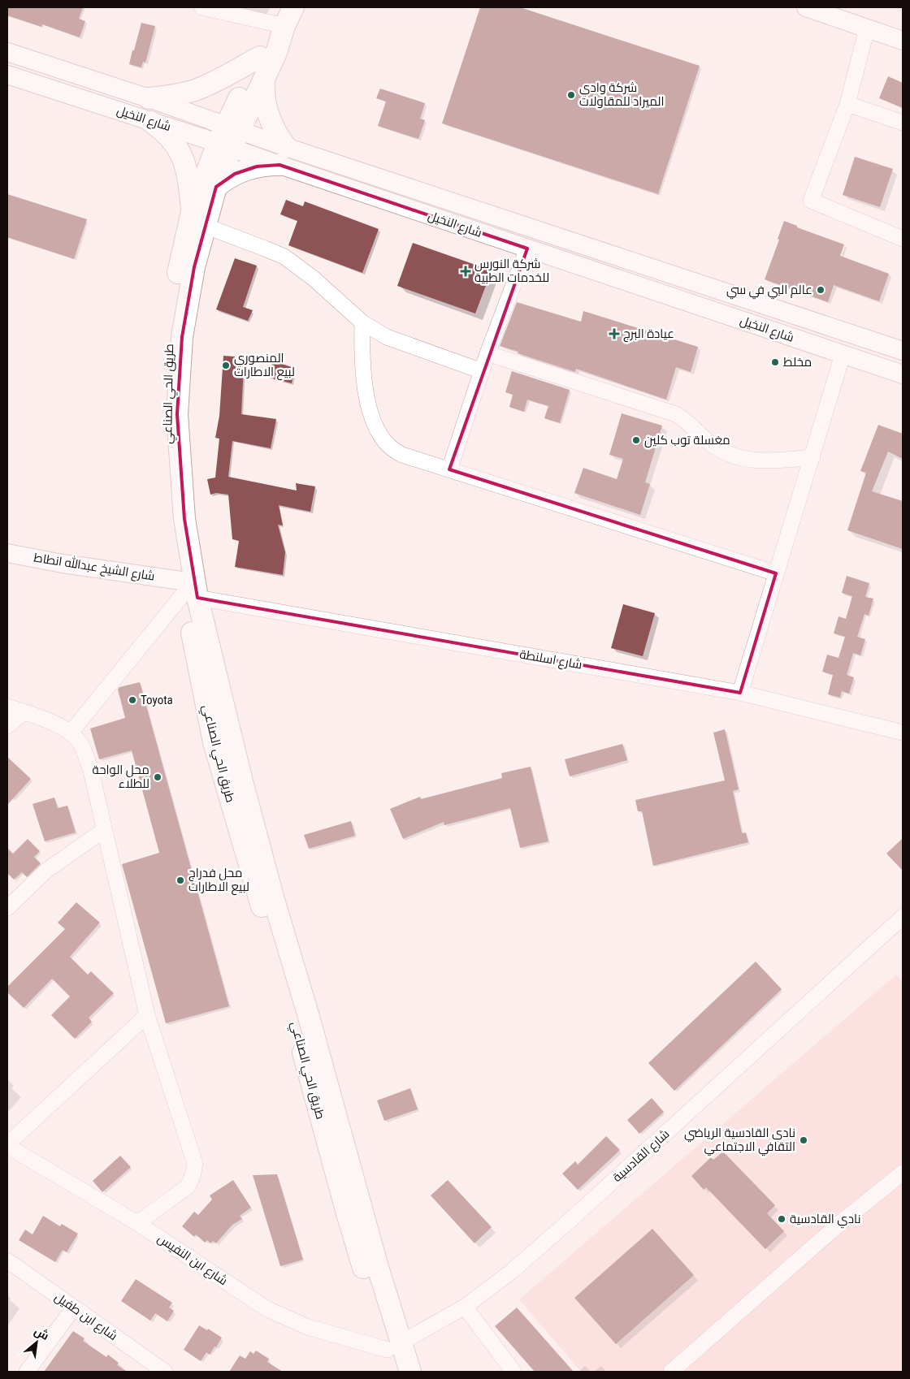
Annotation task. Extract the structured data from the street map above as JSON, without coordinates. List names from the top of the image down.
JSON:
{
  "streets": {
    "highway": ["طريق الحي الصناعي"],
    "main road": ["شارع النخيل", "شارع الشيخ عبدالله انطاط"],
    "street": [
      "شارع اسلنطة",
      "شارع القادسية",
      "شارع ابن النفيس",
      "شارع ابن طفيل"
    ]
  },
  "crossings": [
    ["شارع النخيل", "طريق الحي الصناعي"],
    ["طريق الحي الصناعي", "شارع الشيخ عبدالله انطاط"],
    ["طريق الحي الصناعي", "شارع اسلنطة"],
    ["طريق الحي الصناعي", "شارع القادسية"],
    ["طريق الحي الصناعي", "شارع ابن النفيس"],
    ["شارع الشيخ عبدالله انطاط", "شارع اسلنطة"],
    ["شارع القادسية", "شارع ابن النفيس"]
  ],
  "places": {
    "other": [
      "شركة وادي الميراد للمقاولات",
      "عالم البي في سي",
      "مخلط",
      "المنصوري لبيع الاطارات",
      "مغسلة توب كلين",
      "Toyota",
      "محل الواحة للطلاء",
      "محل فدراج لبيع الاطارات",
      "نادي القادسية الرياضي التقافي الاجتماعي",
      "نادي القادسية"
    ],
    "health": ["شركة النورس للخدمات الطبية", "عيادة البرج"]
  },
  "north": "top right"
}
